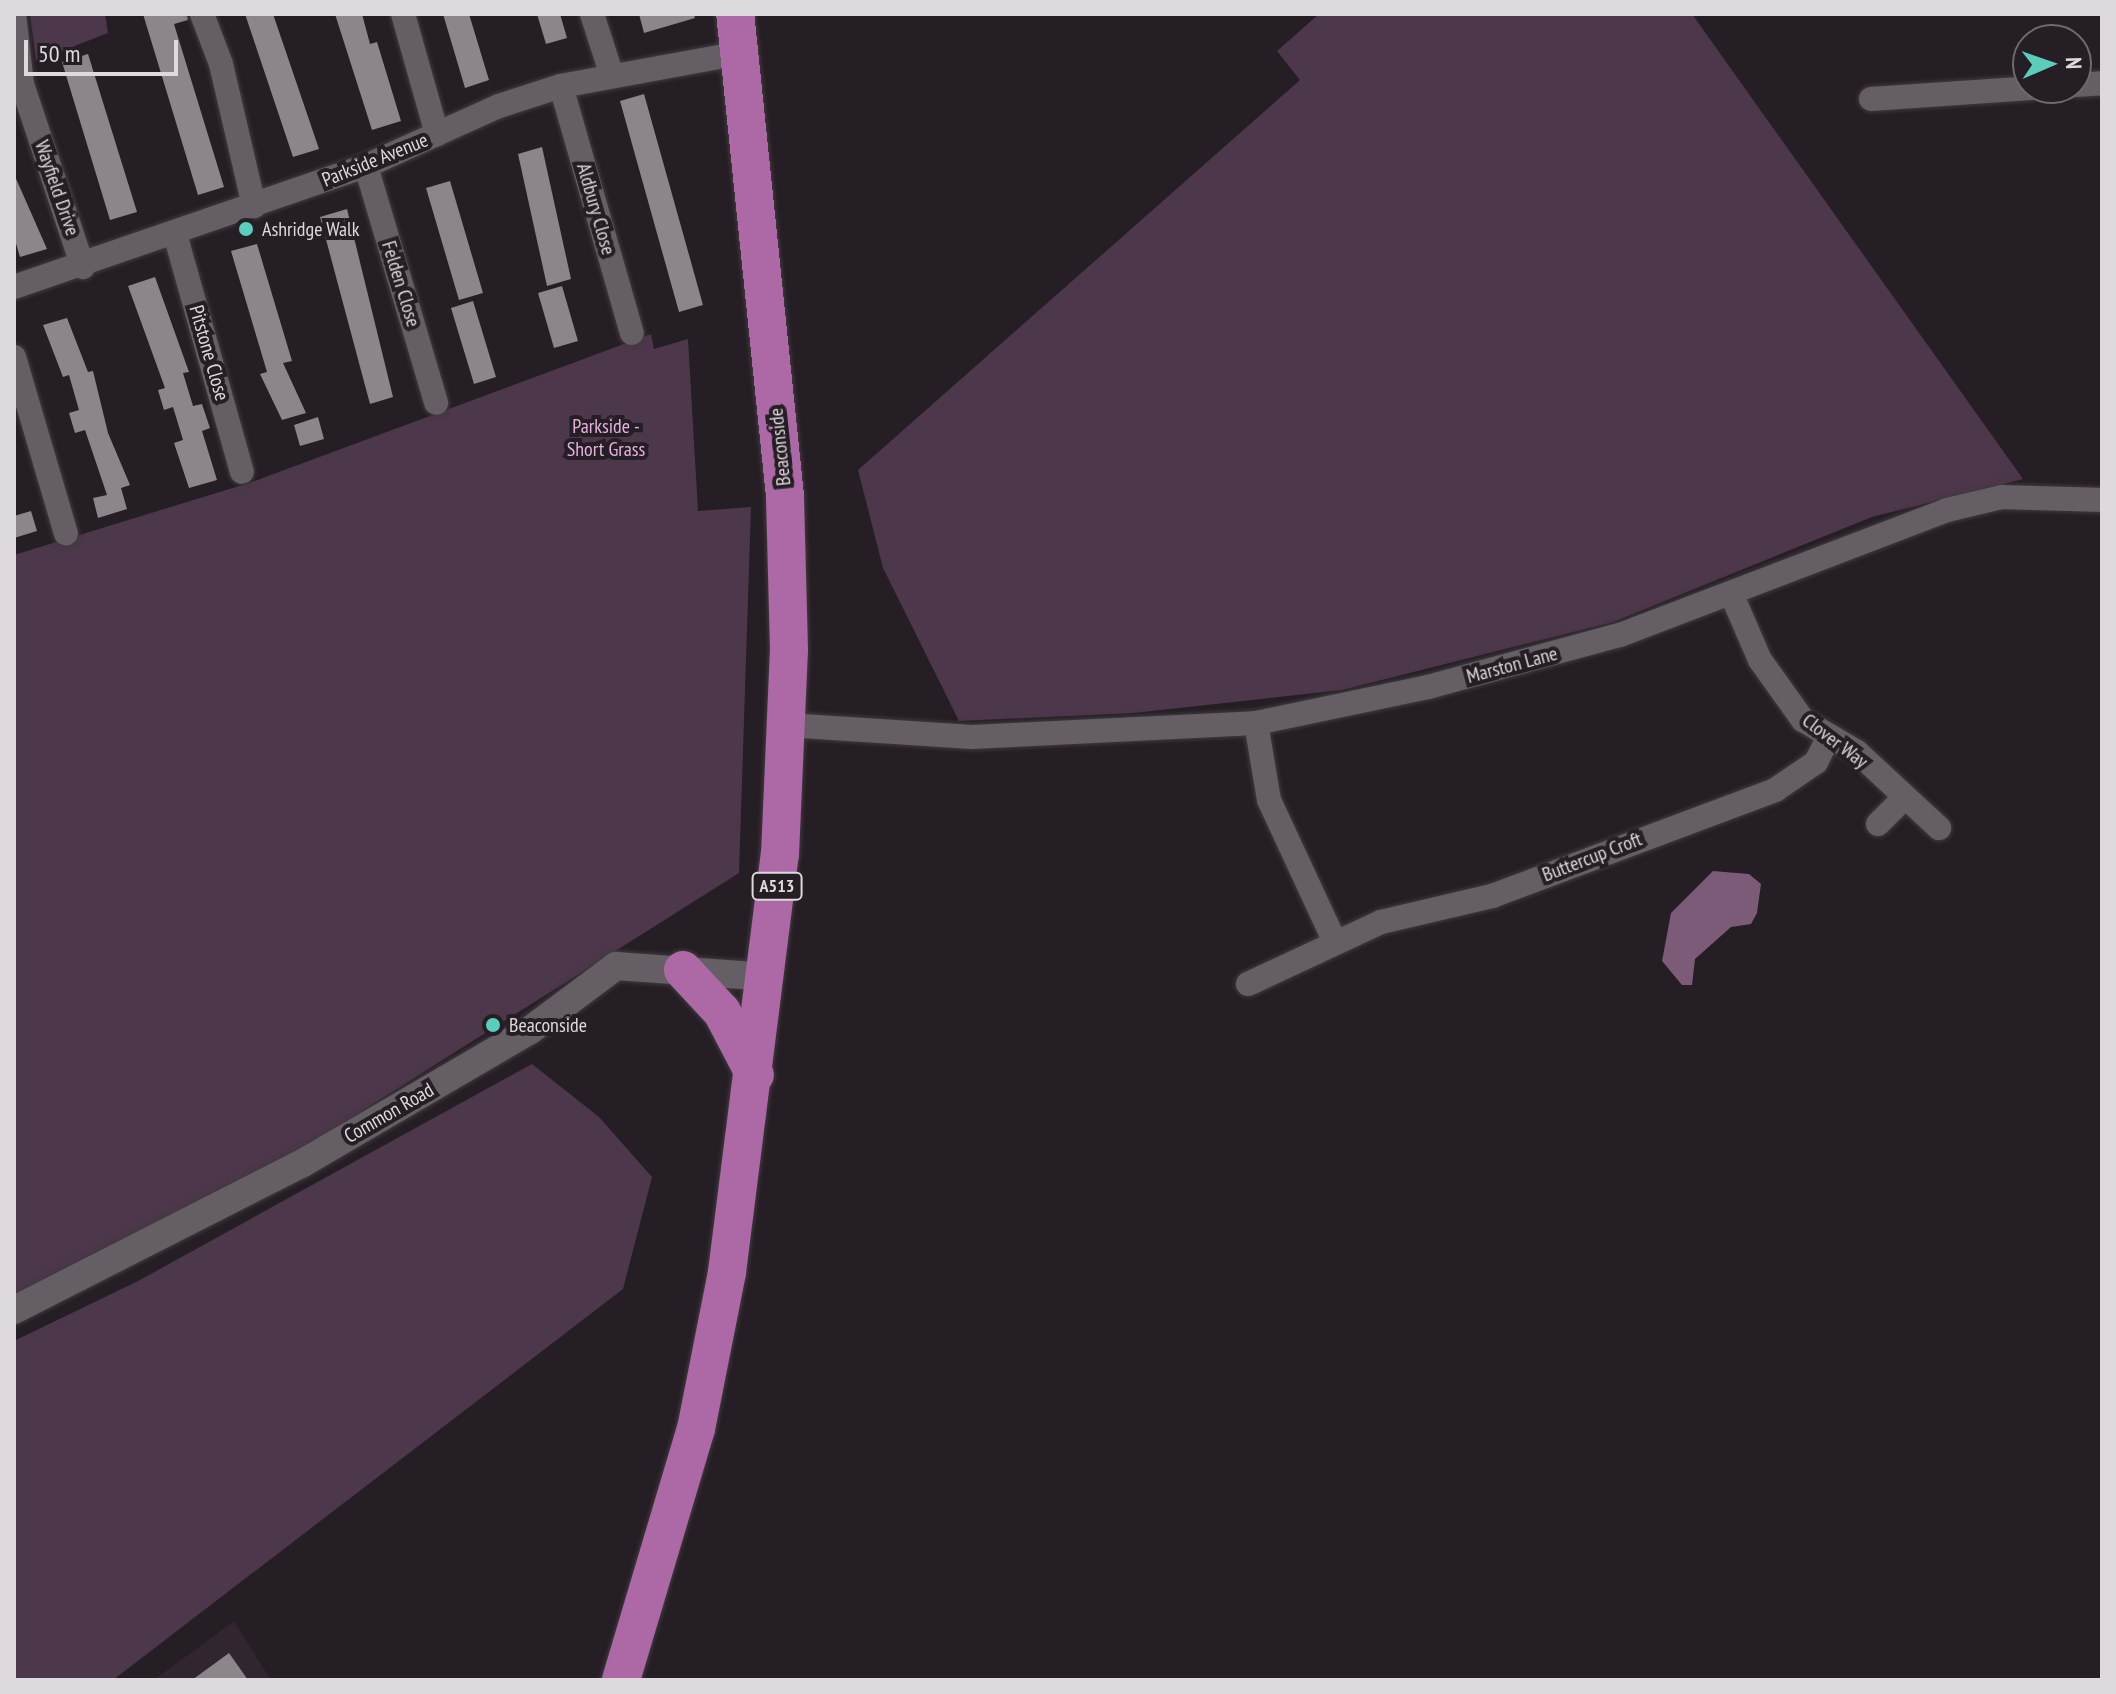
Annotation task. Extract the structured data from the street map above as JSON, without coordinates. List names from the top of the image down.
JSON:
{
  "streets": {
    "highway": ["Beaconside", "A513"],
    "street": [
      "Parkside Avenue",
      "Wayfield Drive",
      "Aldbury Close",
      "Felden Close",
      "Pitstone Close",
      "Marston Lane",
      "Clover Way",
      "Buttercup Croft",
      "Common Road"
    ]
  },
  "crossings": [
    ["Parkside Avenue", "Wayfield Drive"],
    ["Parkside Avenue", "Aldbury Close"],
    ["Parkside Avenue", "Felden Close"],
    ["Parkside Avenue", "Pitstone Close"],
    ["Parkside Avenue", "Beaconside"],
    ["Beaconside", "Marston Lane"],
    ["Beaconside", "Common Road"],
    ["Marston Lane", "Clover Way"],
    ["Clover Way", "Buttercup Croft"]
  ],
  "parks": ["Parkside - Short Grass"],
  "places": ["Ashridge Walk", "Beaconside"],
  "scale_bar": "50 m",
  "north": "right"
}
